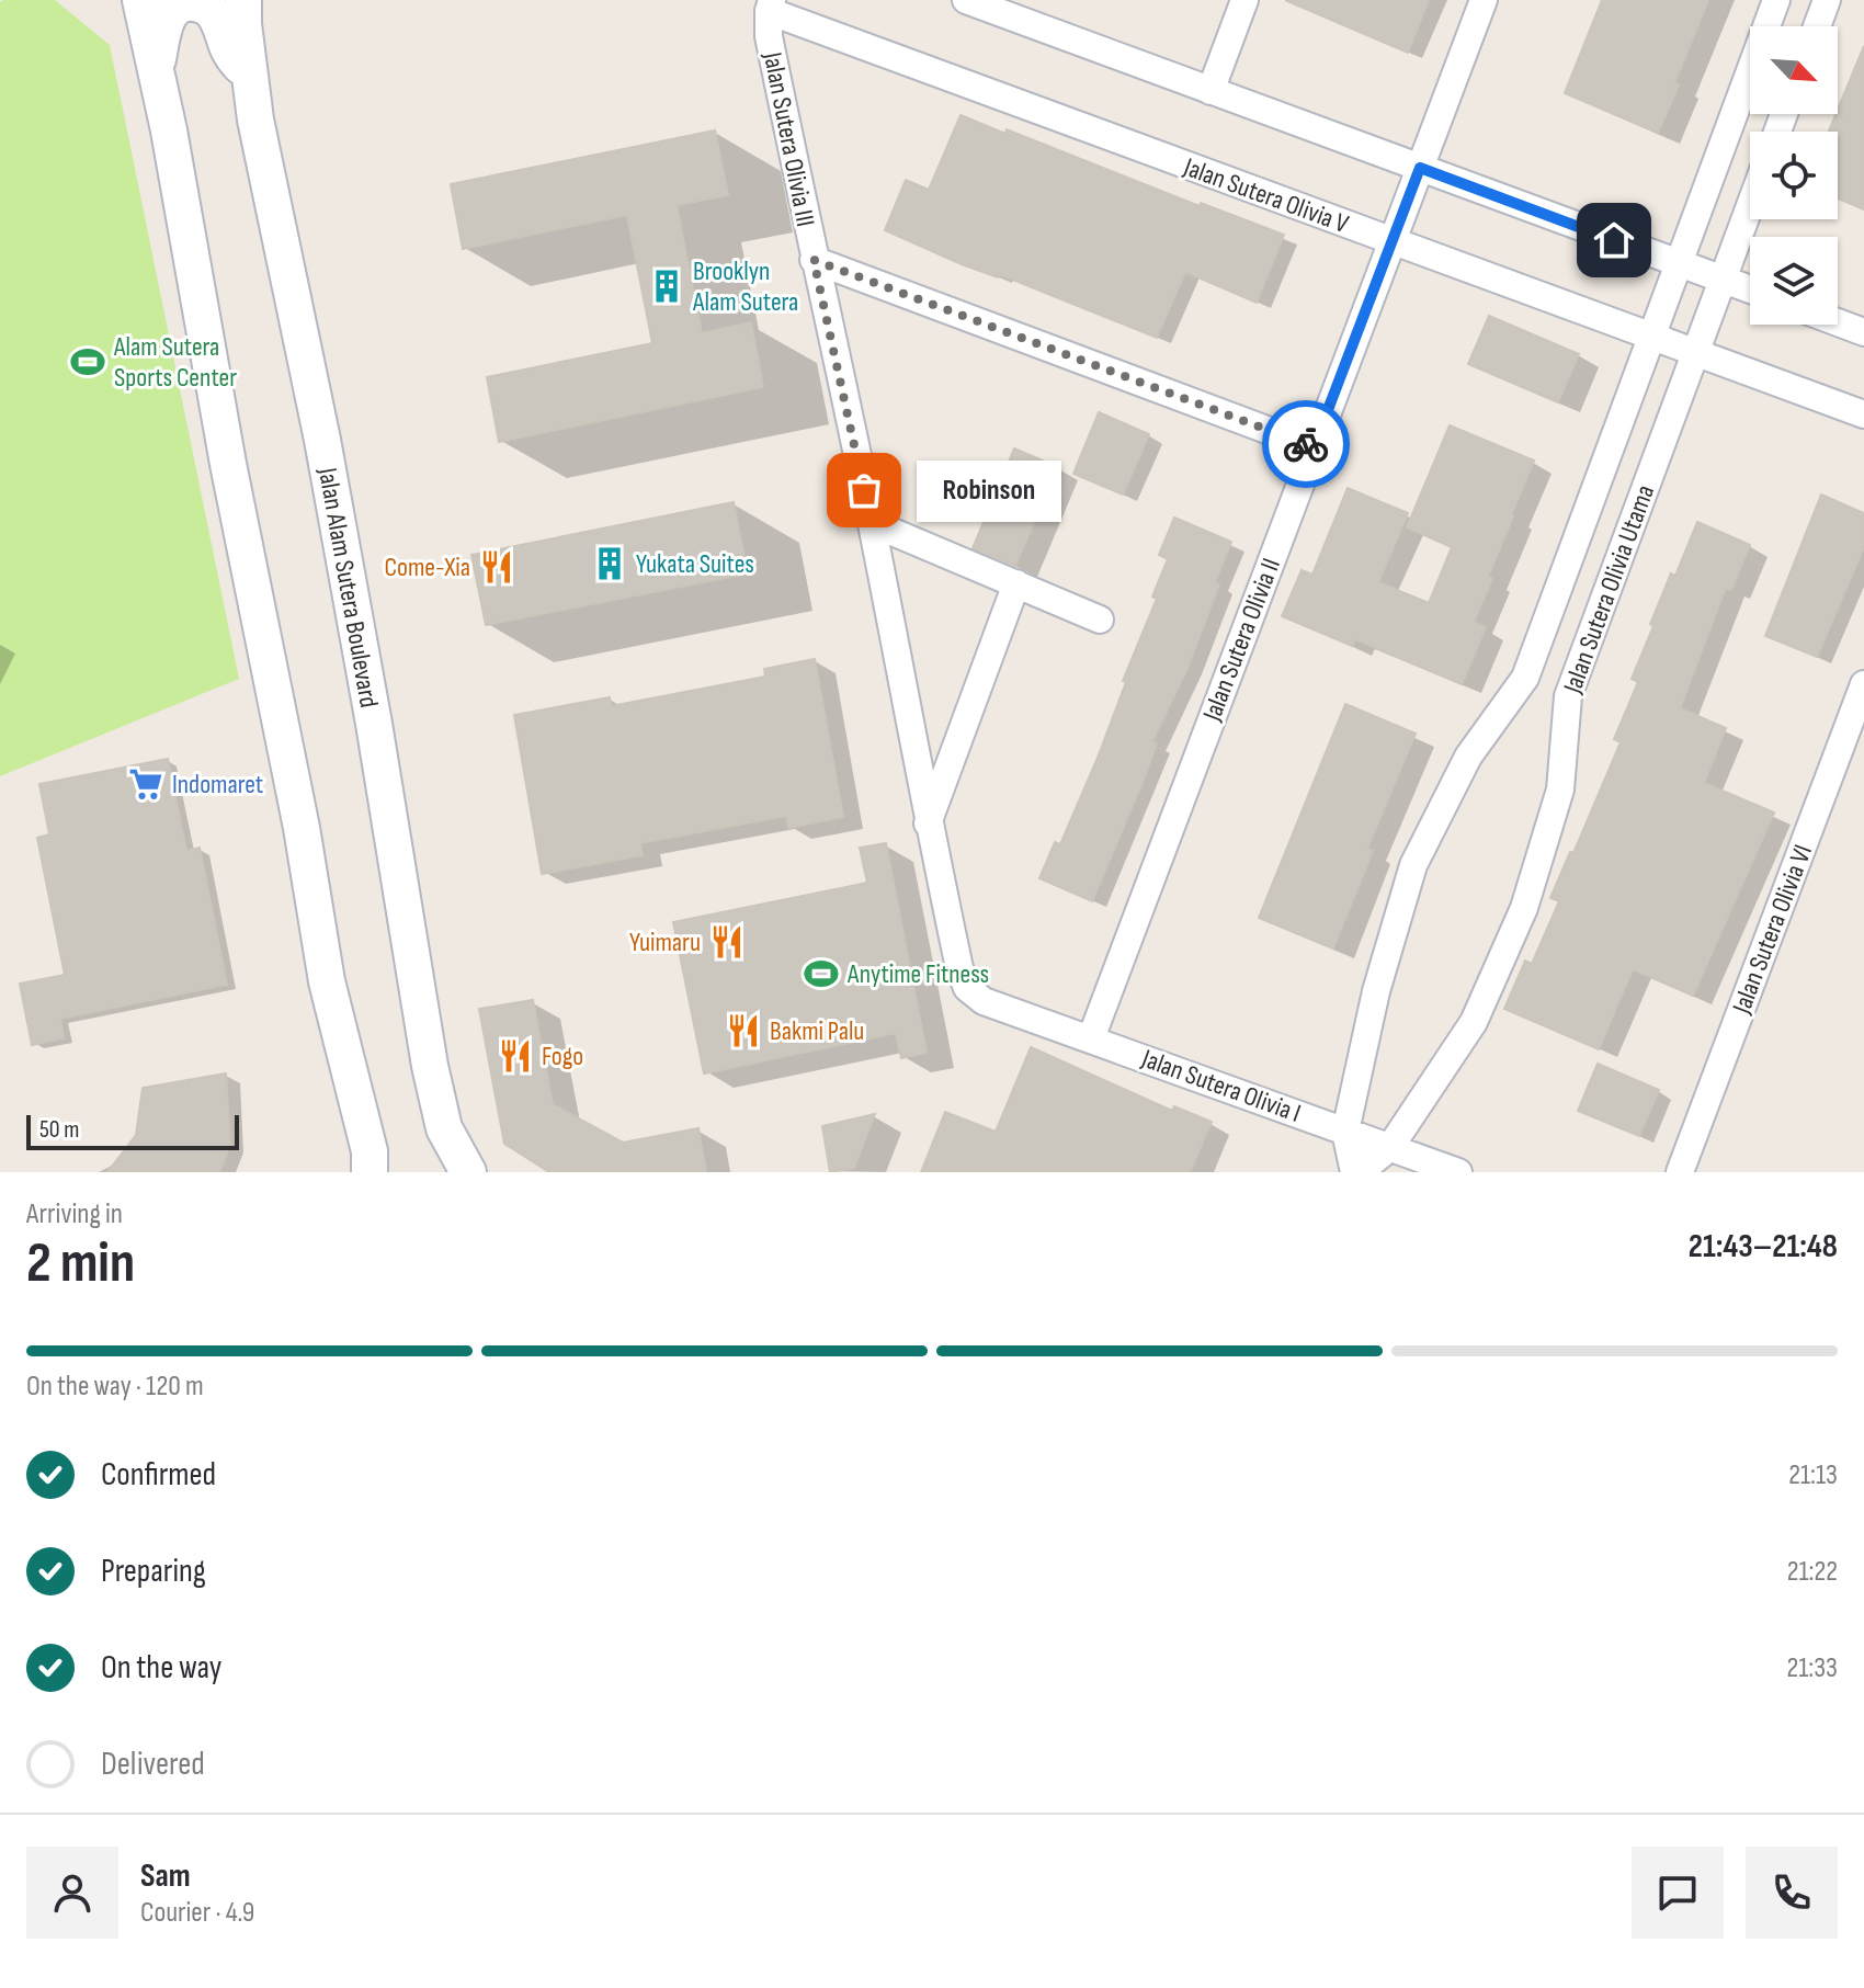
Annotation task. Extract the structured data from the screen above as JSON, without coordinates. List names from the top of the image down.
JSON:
{
  "streets": {
    "main road": ["Jalan Alam Sutera Boulevard"],
    "street": [
      "Jalan Sutera Olivia III",
      "Jalan Sutera Olivia V",
      "Jalan Sutera Olivia Utama",
      "Jalan Sutera Olivia II",
      "Jalan Sutera Olivia VI",
      "Jalan Sutera Olivia I"
    ]
  },
  "crossings": [
    ["Jalan Sutera Olivia III", "Jalan Sutera Olivia V"],
    ["Jalan Sutera Olivia III", "Jalan Sutera Olivia I"],
    ["Jalan Sutera Olivia V", "Jalan Sutera Olivia Utama"],
    ["Jalan Sutera Olivia V", "Jalan Sutera Olivia II"],
    ["Jalan Sutera Olivia Utama", "Jalan Sutera Olivia I"],
    ["Jalan Sutera Olivia II", "Jalan Sutera Olivia I"]
  ],
  "places": {
    "building": ["Brooklyn Alam Sutera", "Yukata Suites"],
    "sports": ["Alam Sutera Sports Center", "Anytime Fitness"],
    "other": ["Robinson"],
    "restaurant": [
      "Come-Xia",
      "Yuimaru",
      "Bakmi Palu",
      "Fogo"
    ],
    "supermarket": ["Indomaret"]
  },
  "scale_bar": "50 m",
  "north": "bottom right",
  "page": {
    "bubble": "Robinson",
    "scale": "50 m",
    "heading": ["2 min", "Arriving in", "21:43–21:48"],
    "panel": ["Sam", "Courier · 4.9"],
    "bar": "On the way · 120 m",
    "list": [
      ["Confirmed", "21:13"],
      ["Preparing", "21:22"],
      ["On the way", "21:33"],
      "Delivered"
    ]
  }
}
